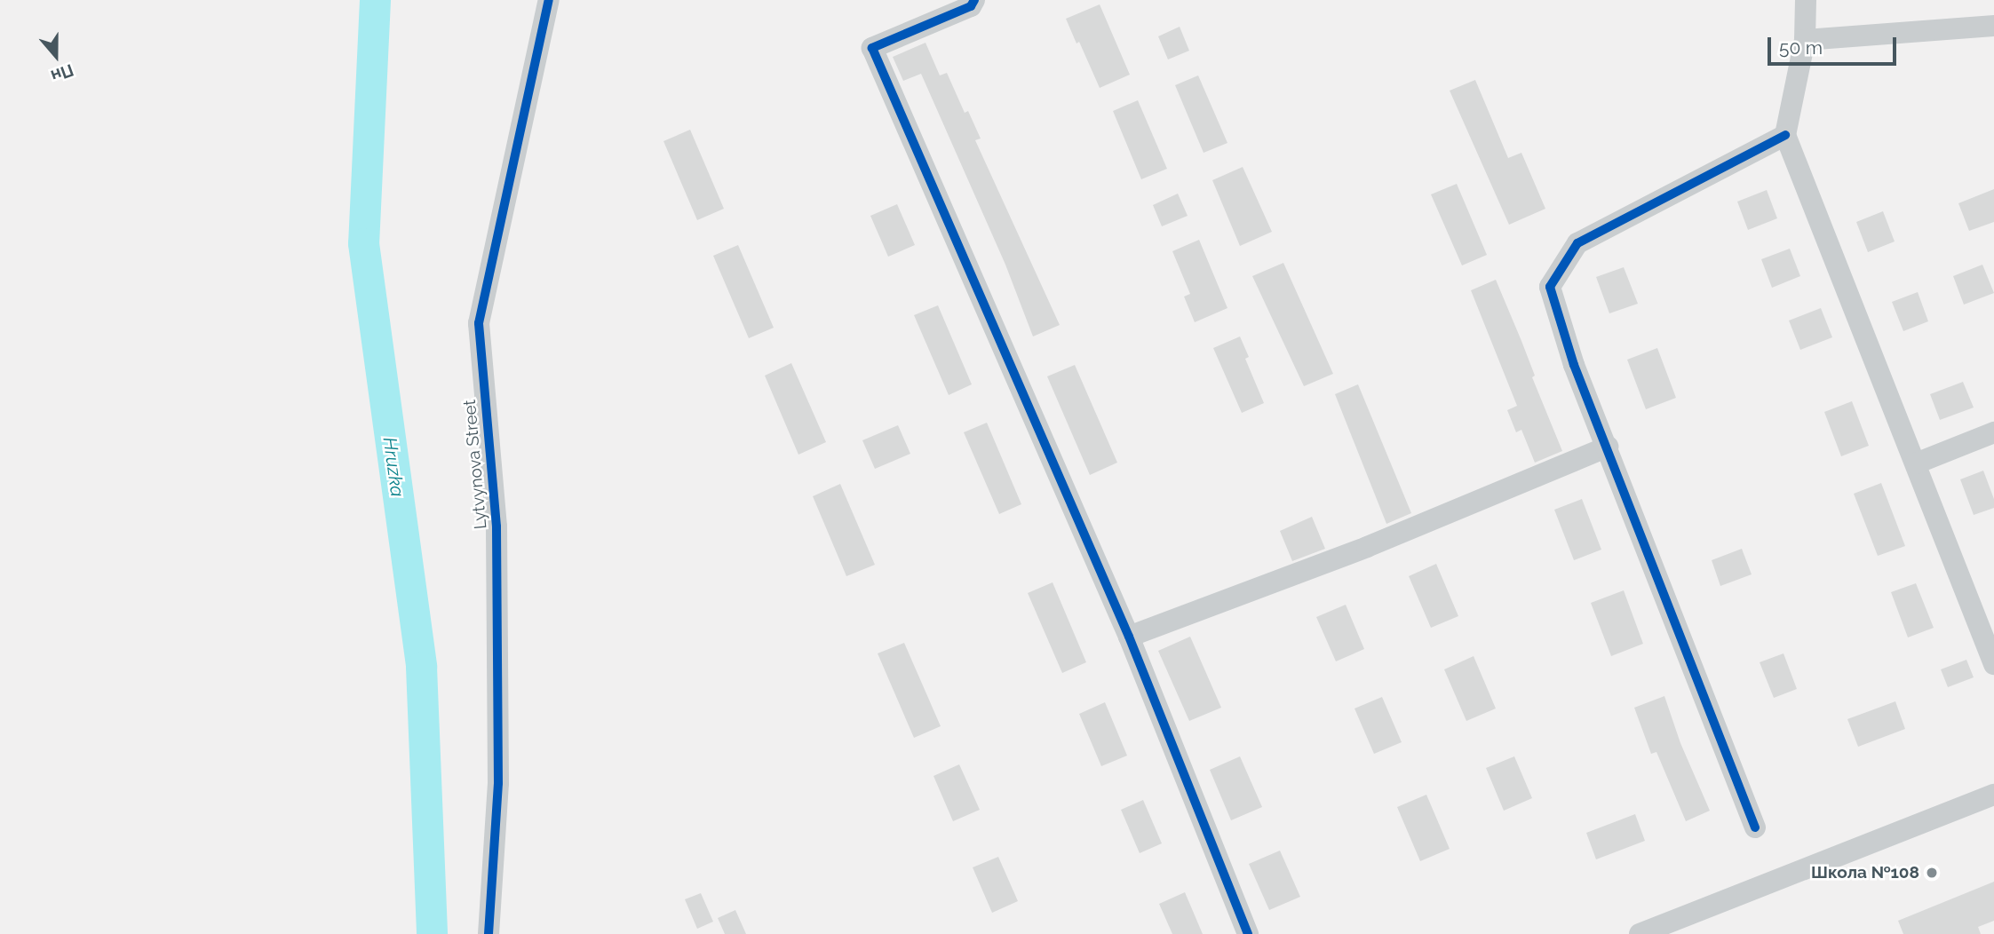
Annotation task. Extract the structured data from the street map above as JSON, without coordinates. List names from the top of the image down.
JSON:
{
  "streets": {
    "street": ["Lytvynova Street"]
  },
  "water": ["Hruzka"],
  "places": ["Школа №108"],
  "scale_bar": "50 m",
  "north": "bottom"
}
